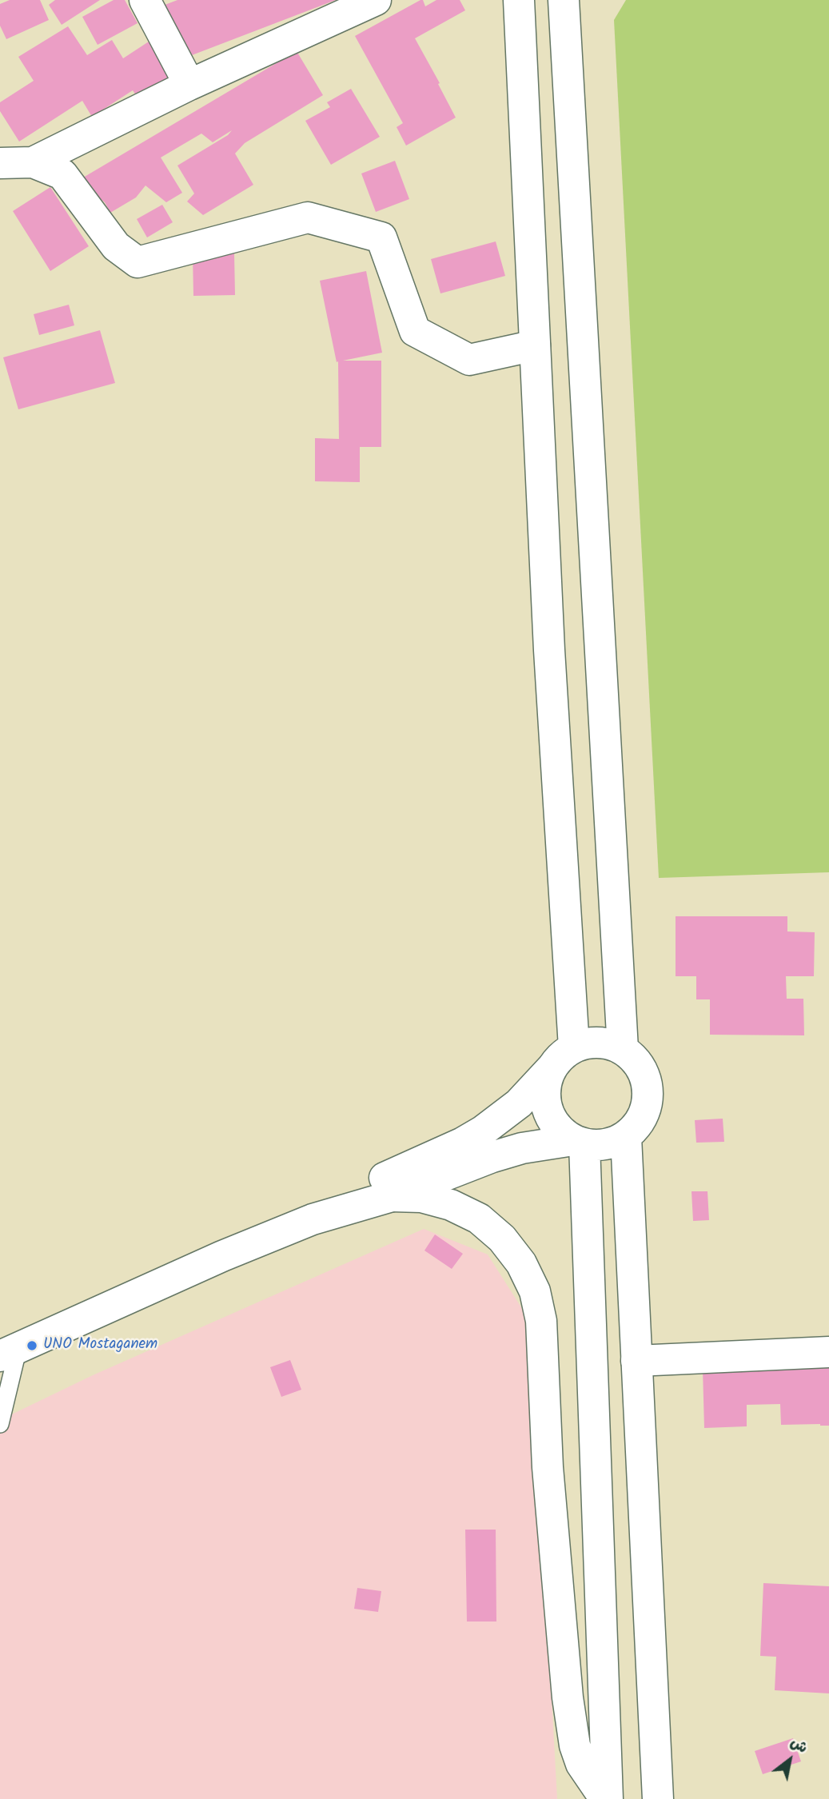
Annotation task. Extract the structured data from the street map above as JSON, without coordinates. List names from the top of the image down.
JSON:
{
  "places": ["UNO Mostaganem"],
  "north": "top right"
}
